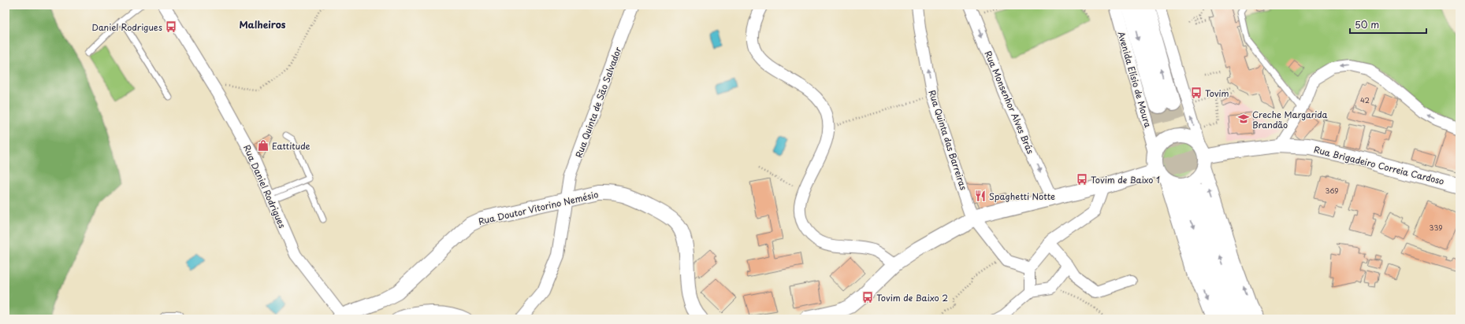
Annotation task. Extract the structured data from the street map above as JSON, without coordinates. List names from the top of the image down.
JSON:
{
  "streets": {
    "street": [
      "Avenida Elísio de Moura",
      "Rua Quinta de São Salvador",
      "Rua Monsenhor Alves Brás",
      "Rua Quinta das Barreiras",
      "Rua Brigadeiro Correia Cardoso",
      "Rua Daniel Rodrigues",
      "Rua Doutor Vitorino Nemésio"
    ]
  },
  "crossings": [
    ["Avenida Elísio de Moura", "Rua Brigadeiro Correia Cardoso"],
    ["Rua Quinta de São Salvador", "Rua Doutor Vitorino Nemésio"],
    ["Rua Daniel Rodrigues", "Rua Doutor Vitorino Nemésio"]
  ],
  "one_way": ["Rua Monsenhor Alves Brás"],
  "districts": ["Malheiros"],
  "places": {
    "bus stop": [
      "Daniel Rodrigues",
      "Tovim",
      "Tovim de Baixo 1",
      "Tovim de Baixo 2"
    ],
    "school or university": ["Creche Margarida Brandão"],
    "shop": ["Eattitude"],
    "restaurant": ["Spaghetti Notte"]
  },
  "house_numbers": ["42", "369", "339"],
  "scale_bar": "50 m"
}
